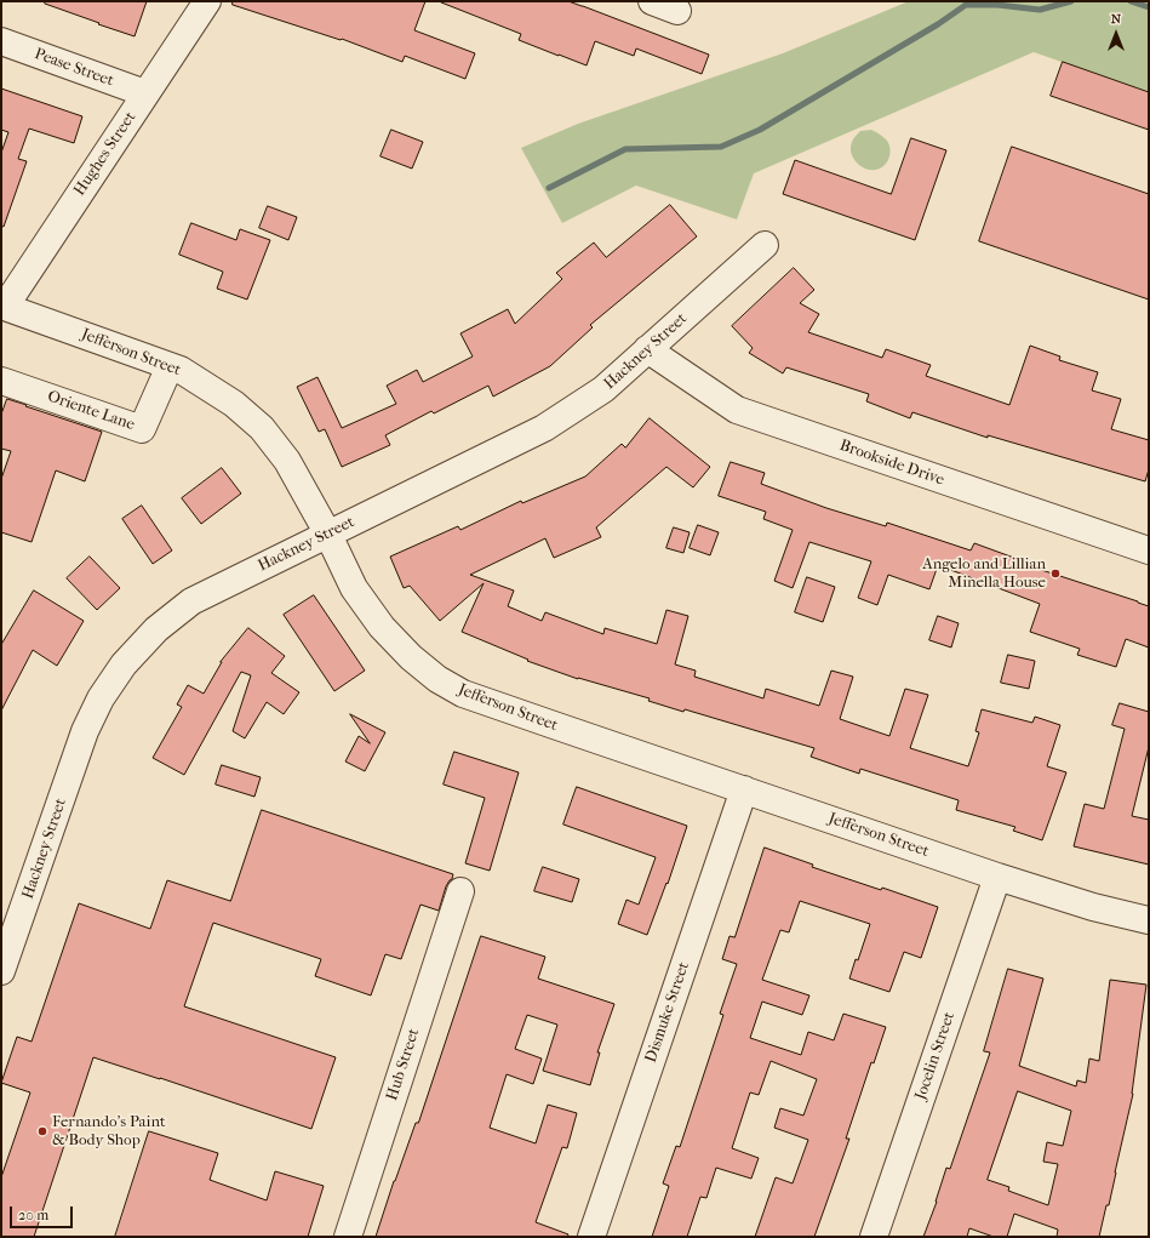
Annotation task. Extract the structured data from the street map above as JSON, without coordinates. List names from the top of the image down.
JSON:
{
  "streets": {
    "street": [
      "Pease Street",
      "Hughes Street",
      "Hackney Street",
      "Jefferson Street",
      "Oriente Lane",
      "Brookside Drive",
      "Dismuke Street",
      "Jocelin Street",
      "Hub Street"
    ]
  },
  "crossings": [
    ["Pease Street", "Hughes Street"],
    ["Hughes Street", "Jefferson Street"],
    ["Hackney Street", "Jefferson Street"],
    ["Hackney Street", "Brookside Drive"],
    ["Jefferson Street", "Oriente Lane"],
    ["Jefferson Street", "Dismuke Street"],
    ["Jefferson Street", "Jocelin Street"]
  ],
  "places": ["Angelo and Lillian Minella House", "Fernando's Paint & Body Shop"],
  "scale_bar": "20 m",
  "north": "top"
}
